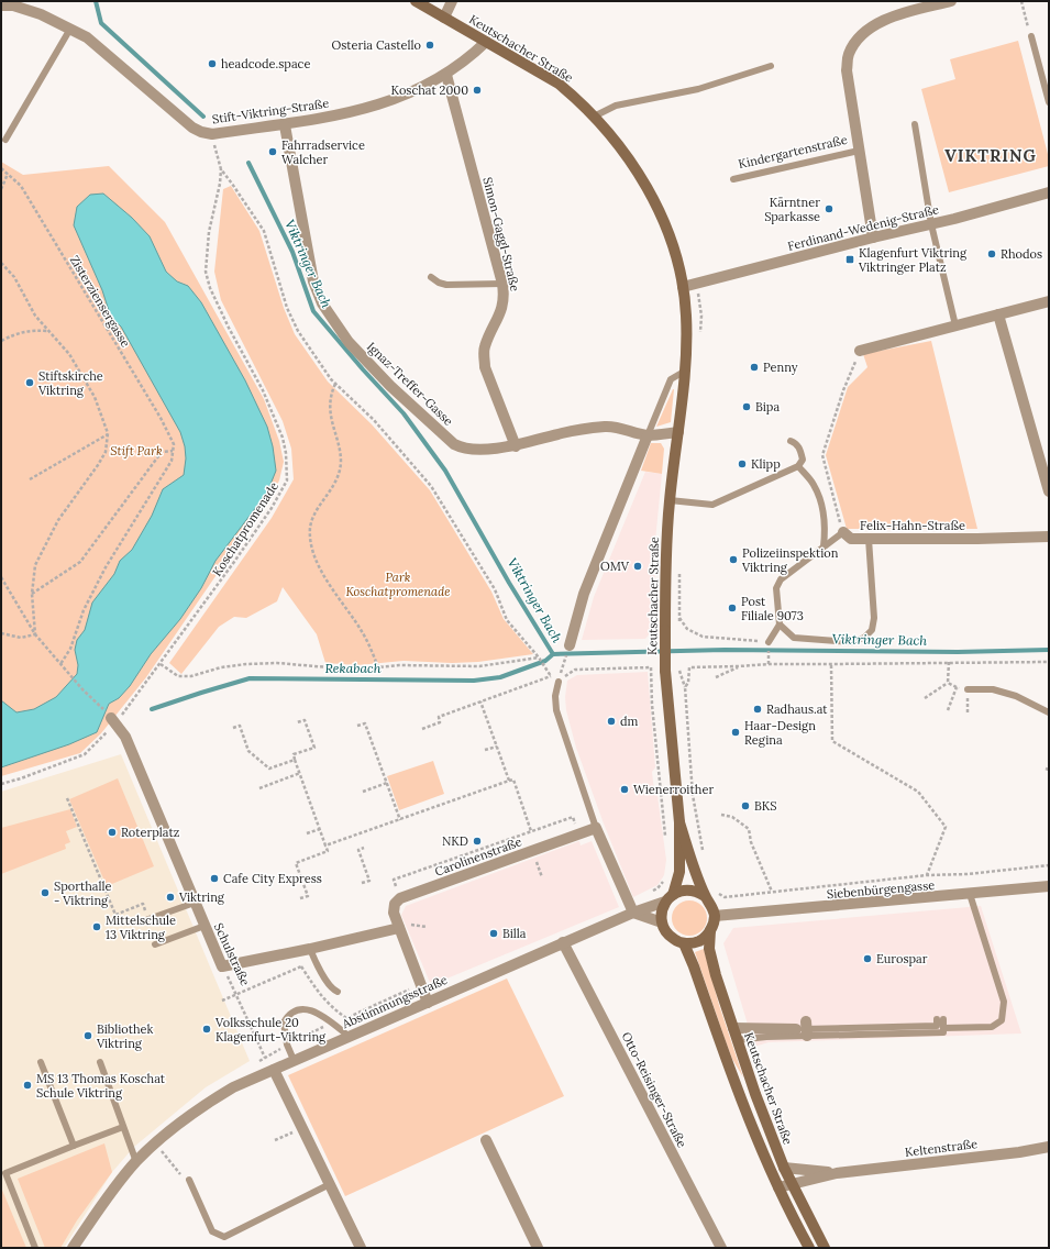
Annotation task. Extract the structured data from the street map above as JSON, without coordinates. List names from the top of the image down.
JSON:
{
  "streets": {
    "main road": ["Keutschacher Straße"],
    "street": [
      "Stift-Viktring-Straße",
      "Kindergartenstraße",
      "Ferdinand-Wedenig-Straße",
      "Simon-Gaggl-Straße",
      "Ignaz-Treffer-Gasse",
      "Felix-Hahn-Straße",
      "Carolinenstraße",
      "Siebenbürgengasse",
      "Schulstraße",
      "Abstimmungsstraße",
      "Otto-Reisinger-Straße",
      "Keltenstraße"
    ],
    "path": ["Zisterziensergasse", "Koschatpromenade"]
  },
  "crossings": [
    ["Keutschacher Straße", "Stift-Viktring-Straße"],
    ["Keutschacher Straße", "Ferdinand-Wedenig-Straße"],
    ["Keutschacher Straße", "Ignaz-Treffer-Gasse"],
    ["Keutschacher Straße", "Siebenbürgengasse"],
    ["Keutschacher Straße", "Abstimmungsstraße"],
    ["Keutschacher Straße", "Keltenstraße"],
    ["Stift-Viktring-Straße", "Simon-Gaggl-Straße"],
    ["Stift-Viktring-Straße", "Ignaz-Treffer-Gasse"],
    ["Kindergartenstraße", "Ferdinand-Wedenig-Straße"],
    ["Simon-Gaggl-Straße", "Ignaz-Treffer-Gasse"],
    ["Koschatpromenade", "Schulstraße"],
    ["Siebenbürgengasse", "Abstimmungsstraße"],
    ["Abstimmungsstraße", "Otto-Reisinger-Straße"]
  ],
  "districts": ["VIKTRING"],
  "water": ["Viktringer Bach", "Rekabach"],
  "parks": ["Stift Park", "Park Koschatpromenade"],
  "places": {
    "other": [
      "Osteria Castello",
      "headcode.space",
      "Koschat 2000",
      "Fahrradservice Walcher",
      "Kärntner Sparkasse",
      "Rhodos",
      "Penny",
      "Stiftskirche Viktring",
      "Bipa",
      "Klipp",
      "Polizeiinspektion Viktring",
      "OMV",
      "Post Filiale 9073",
      "Radhaus.at",
      "dm",
      "Haar-Design Regina",
      "Wienerroither",
      "BKS",
      "Roterplatz",
      "NKD",
      "Cafe City Express",
      "Sporthalle - Viktring",
      "Viktring",
      "Mittelschule 13 Viktring",
      "Billa",
      "Eurospar",
      "Volksschule 20 Klagenfurt-Viktring",
      "Bibliothek Viktring",
      "MS 13 Thomas Koschat Schule Viktring"
    ],
    "transit": ["Klagenfurt Viktring Viktringer Platz"]
  }
}
